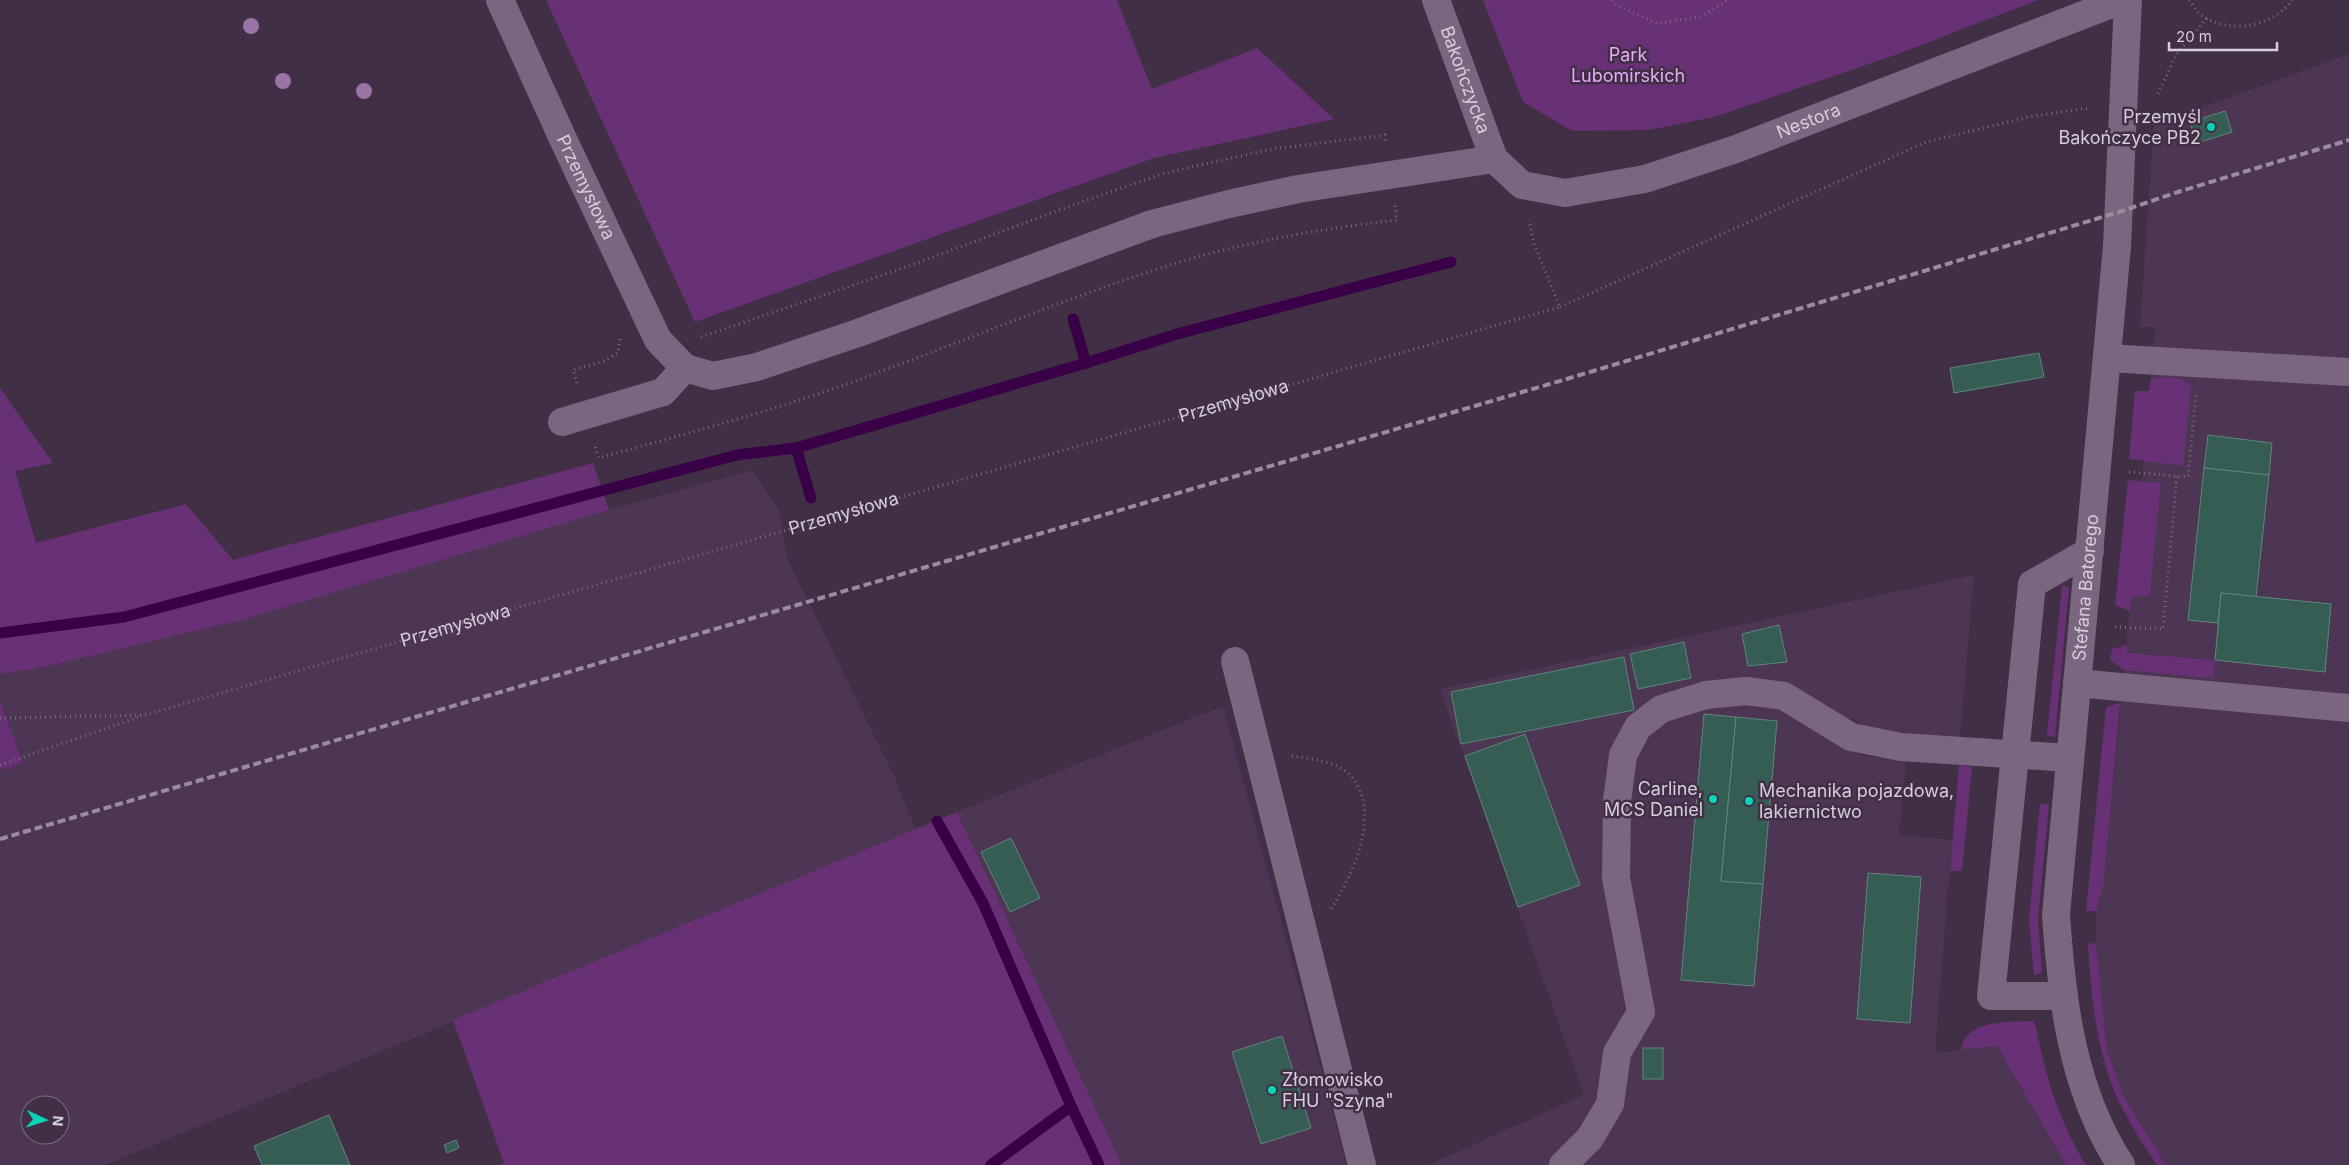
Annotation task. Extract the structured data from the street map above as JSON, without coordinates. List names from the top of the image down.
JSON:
{
  "streets": {
    "street": [
      "Bakończycka",
      "Nestora",
      "Przemysłowa",
      "Stefana Batorego"
    ]
  },
  "crossings": [
    ["Przemysłowa", "Stefana Batorego"]
  ],
  "parks": ["Park Lubomirskich"],
  "places": [
    "Przemyśl Bakończyce PB2",
    "Carline, MCS Daniel",
    "Mechanika pojazdowa, lakiernictwo",
    "Złomowisko FHU \"Szyna\""
  ],
  "scale_bar": "20 m",
  "north": "right"
}
